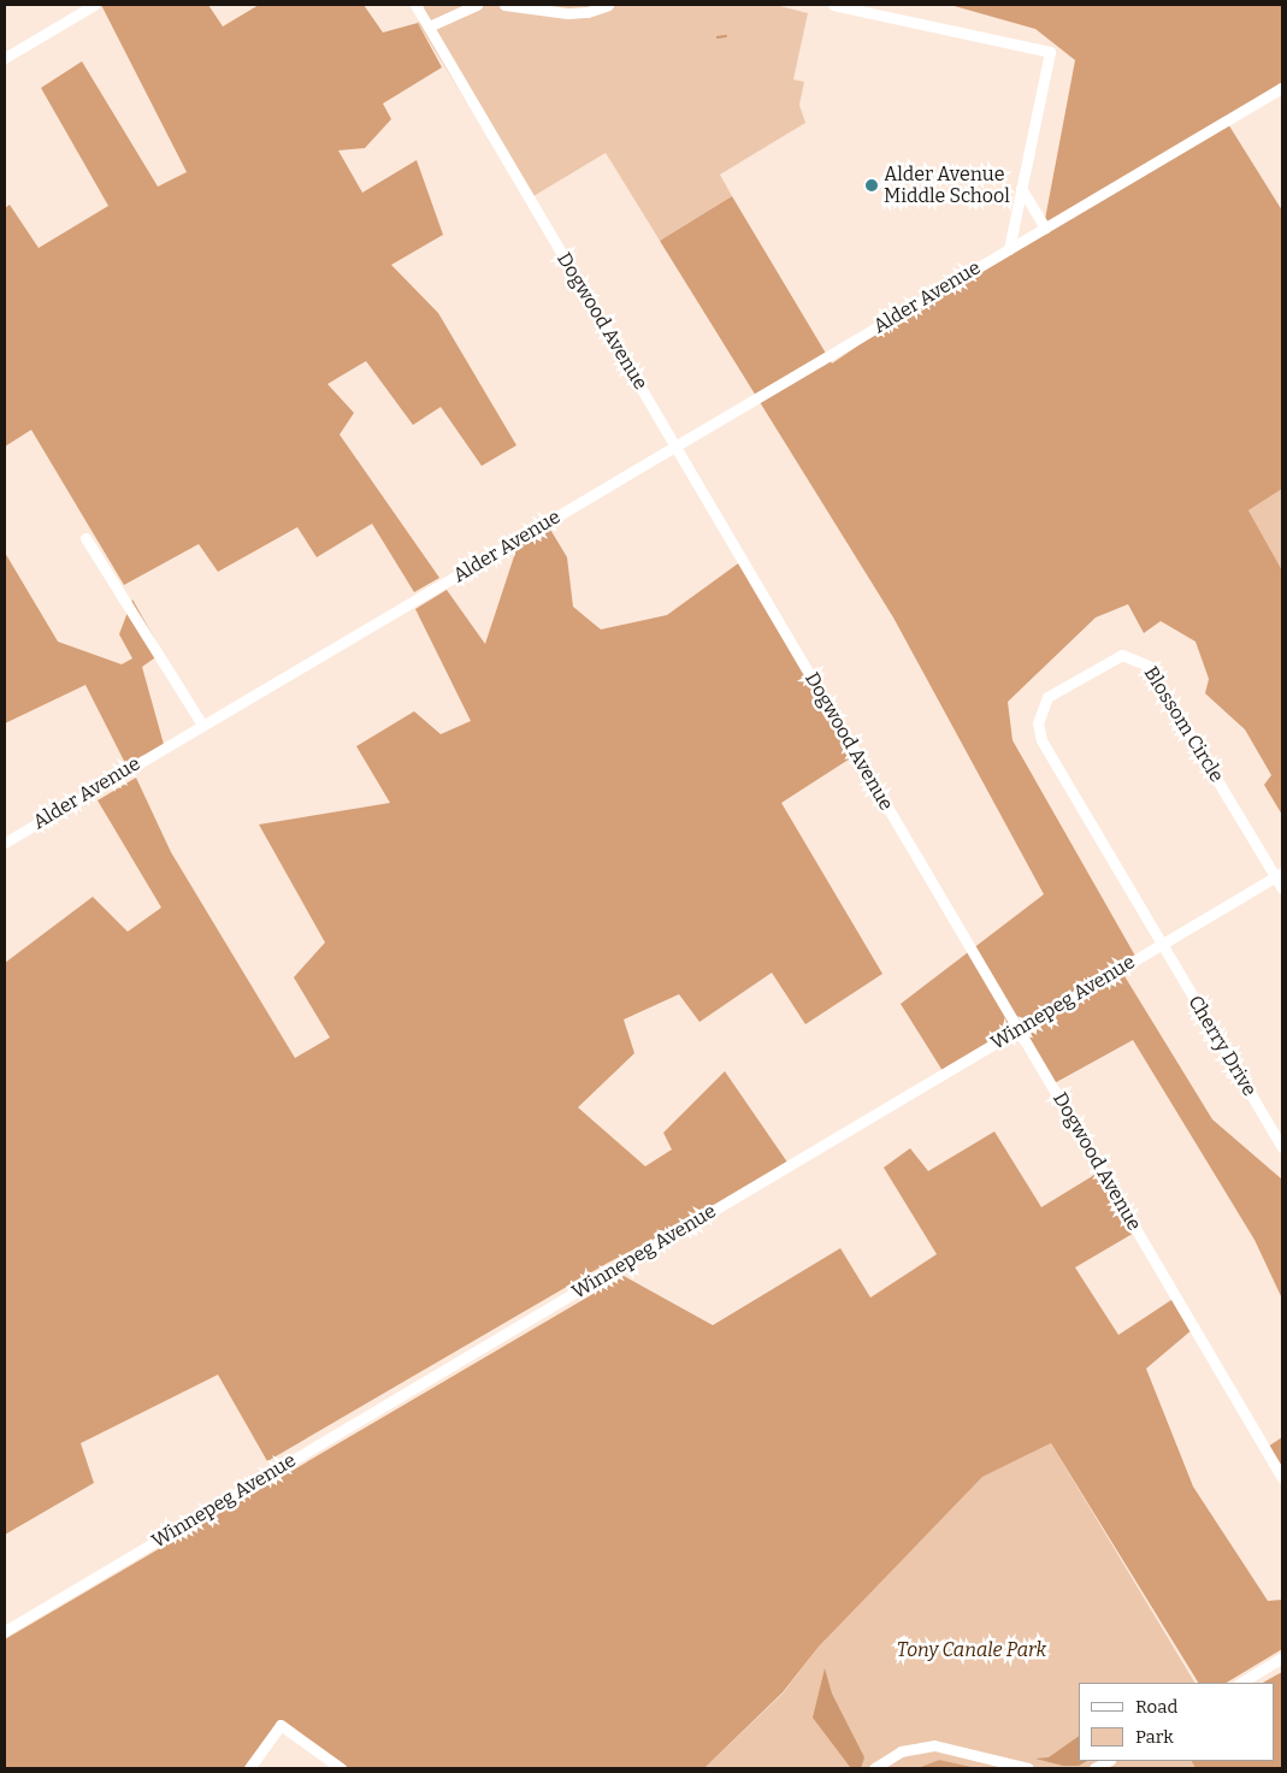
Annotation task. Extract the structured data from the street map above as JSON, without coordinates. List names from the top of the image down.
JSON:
{
  "streets": {
    "street": [
      "Alder Avenue",
      "Dogwood Avenue",
      "Blossom Circle",
      "Winnepeg Avenue",
      "Cherry Drive"
    ]
  },
  "crossings": [
    ["Alder Avenue", "Dogwood Avenue"],
    ["Dogwood Avenue", "Winnepeg Avenue"],
    ["Blossom Circle", "Winnepeg Avenue"],
    ["Blossom Circle", "Cherry Drive"],
    ["Winnepeg Avenue", "Cherry Drive"]
  ],
  "parks": ["Tony Canale Park"],
  "places": ["Alder Avenue Middle School"],
  "legend": ["Road", "Park"]
}
